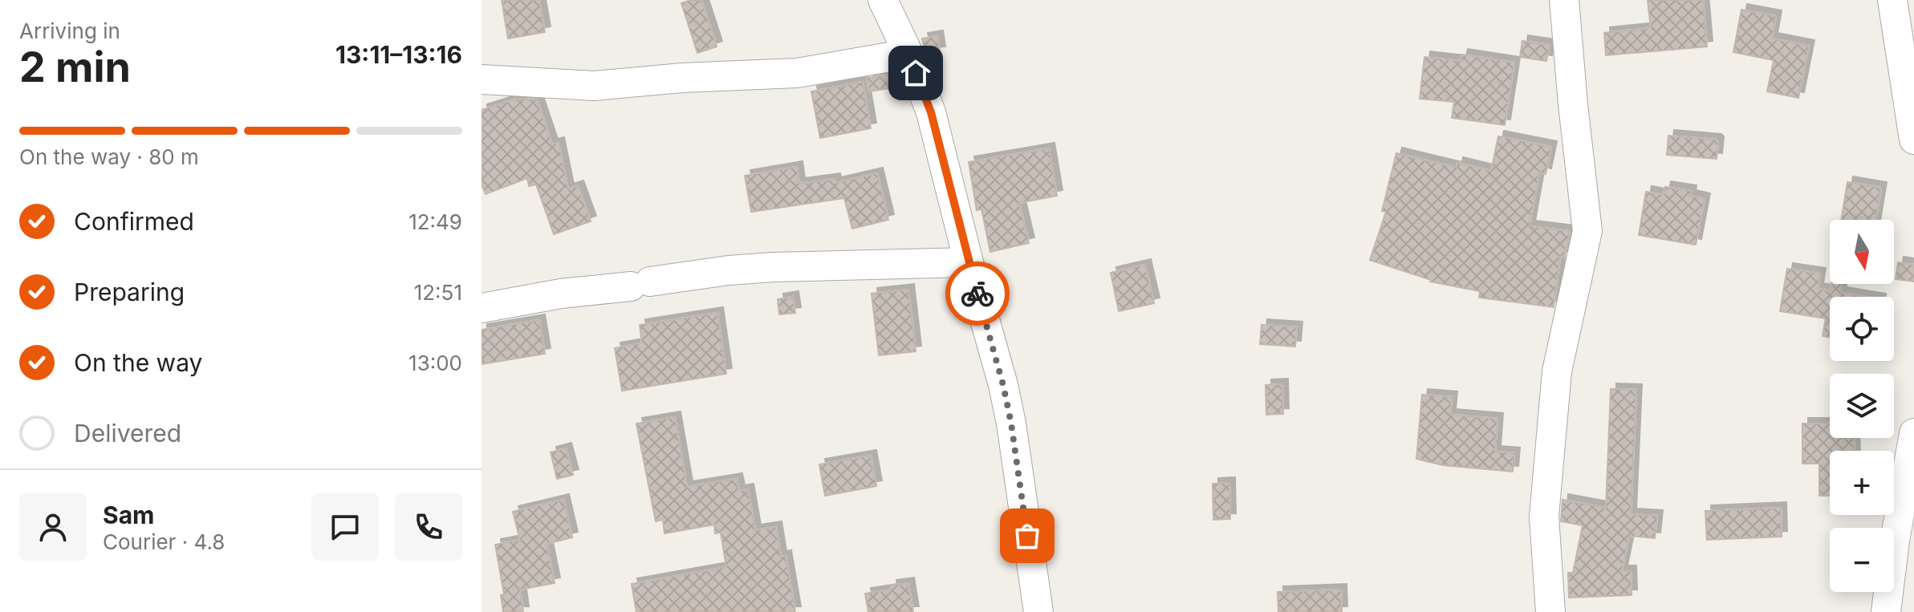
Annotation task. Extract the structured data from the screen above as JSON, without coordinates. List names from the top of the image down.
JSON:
{
  "north": "bottom",
  "page": {
    "heading": ["2 min", "Arriving in", "13:11–13:16"],
    "panel": ["Sam", "Courier · 4.8"],
    "bar": "On the way · 80 m",
    "list": [
      ["Confirmed", "12:49"],
      ["Preparing", "12:51"],
      ["On the way", "13:00"],
      "Delivered"
    ],
    "map_buttons": ["+", "−"]
  }
}
